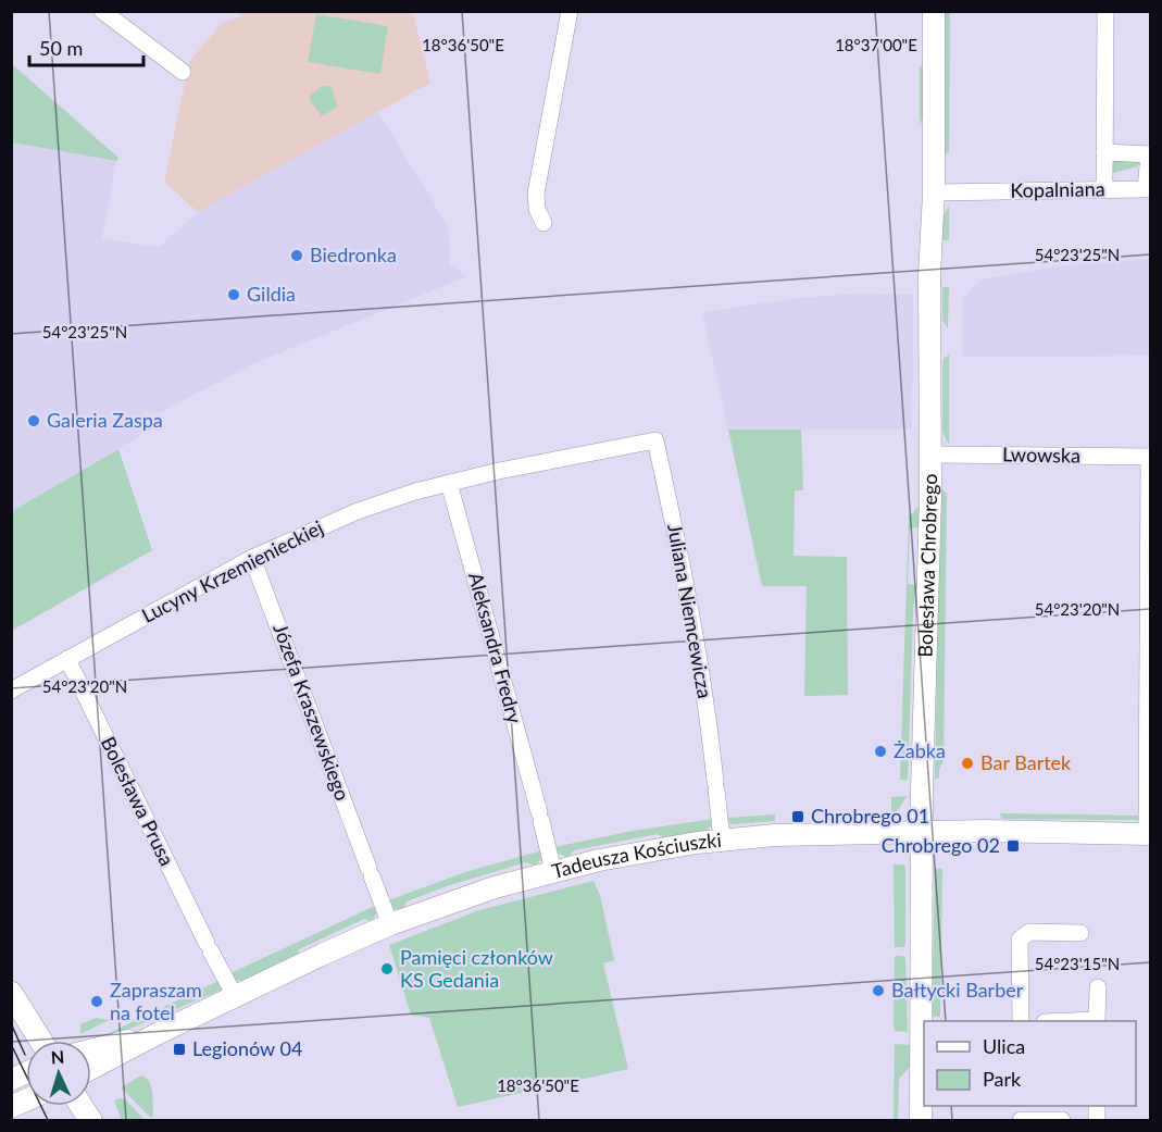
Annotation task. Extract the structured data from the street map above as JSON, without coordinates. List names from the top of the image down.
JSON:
{
  "streets": {
    "street": [
      "Kopalniana",
      "Lwowska",
      "Bolesława Chrobrego",
      "Lucyny Krzemienieckiej",
      "Juliana Niemcewicza",
      "Aleksandra Fredry",
      "Józefa Kraszewskiego",
      "Bolesława Prusa",
      "Tadeusza Kościuszki"
    ]
  },
  "crossings": [
    ["Kopalniana", "Bolesława Chrobrego"],
    ["Lwowska", "Bolesława Chrobrego"],
    ["Bolesława Chrobrego", "Tadeusza Kościuszki"],
    ["Lucyny Krzemienieckiej", "Juliana Niemcewicza"],
    ["Lucyny Krzemienieckiej", "Aleksandra Fredry"],
    ["Lucyny Krzemienieckiej", "Józefa Kraszewskiego"],
    ["Lucyny Krzemienieckiej", "Bolesława Prusa"],
    ["Juliana Niemcewicza", "Tadeusza Kościuszki"],
    ["Aleksandra Fredry", "Tadeusza Kościuszki"],
    ["Józefa Kraszewskiego", "Tadeusza Kościuszki"],
    ["Bolesława Prusa", "Tadeusza Kościuszki"]
  ],
  "places": {
    "other": [
      "Biedronka",
      "Gildia",
      "Galeria Zaspa",
      "Żabka",
      "Bar Bartek",
      "Pamięci członków KS Gedania",
      "Bałtycki Barber",
      "Zapraszam na fotel"
    ],
    "transit": ["Chrobrego 01", "Chrobrego 02", "Legionów 04"]
  },
  "legend": ["Ulica", "Park"],
  "scale_bar": "50 m",
  "north": "top",
  "coordinates": [
    "18°36'50\"E",
    "18°37'00\"E",
    "54°23'25\"N",
    "54°23'20\"N",
    "54°23'15\"N"
  ]
}
